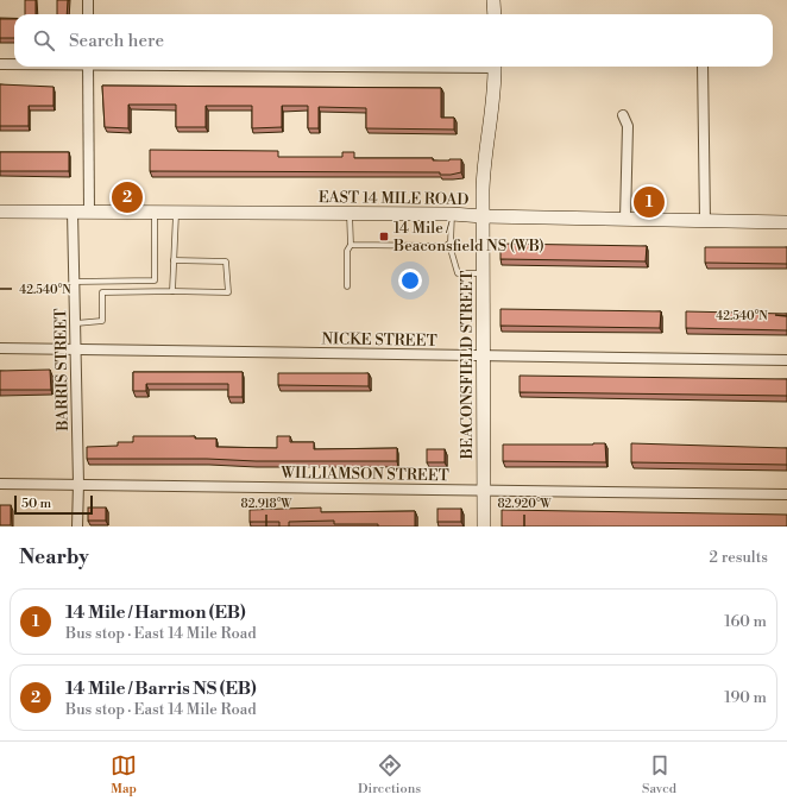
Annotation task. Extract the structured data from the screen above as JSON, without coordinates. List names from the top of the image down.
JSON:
{
  "streets": {
    "main road": ["EAST 14 MILE ROAD", "BEACONSFIELD STREET"],
    "street": ["NICKE STREET", "BARRIS STREET", "WILLIAMSON STREET"]
  },
  "crossings": [
    ["EAST 14 MILE ROAD", "BEACONSFIELD STREET"],
    ["EAST 14 MILE ROAD", "BARRIS STREET"],
    ["NICKE STREET", "BEACONSFIELD STREET"],
    ["NICKE STREET", "BARRIS STREET"],
    ["BEACONSFIELD STREET", "WILLIAMSON STREET"],
    ["BARRIS STREET", "WILLIAMSON STREET"]
  ],
  "places": {
    "transit": ["14 Mile / Beaconsfield NS (WB)"]
  },
  "scale_bar": "50 m",
  "page": {
    "search": "Search here",
    "pins": ["2", "1"],
    "scale": "50 m",
    "heading": ["Nearby", "2 results"],
    "list": [
      {
        "mark": "1",
        "name": "14 Mile / Harmon (EB)",
        "note": "Bus stop · East 14 Mile Road",
        "value": "160 m"
      },
      {
        "mark": "2",
        "name": "14 Mile / Barris NS (EB)",
        "note": "Bus stop · East 14 Mile Road",
        "value": "190 m"
      }
    ],
    "nav": ["Map", "Directions", "Saved"]
  },
  "coordinates": ["42.540°N", "82.918°W", "82.920°W"]
}
